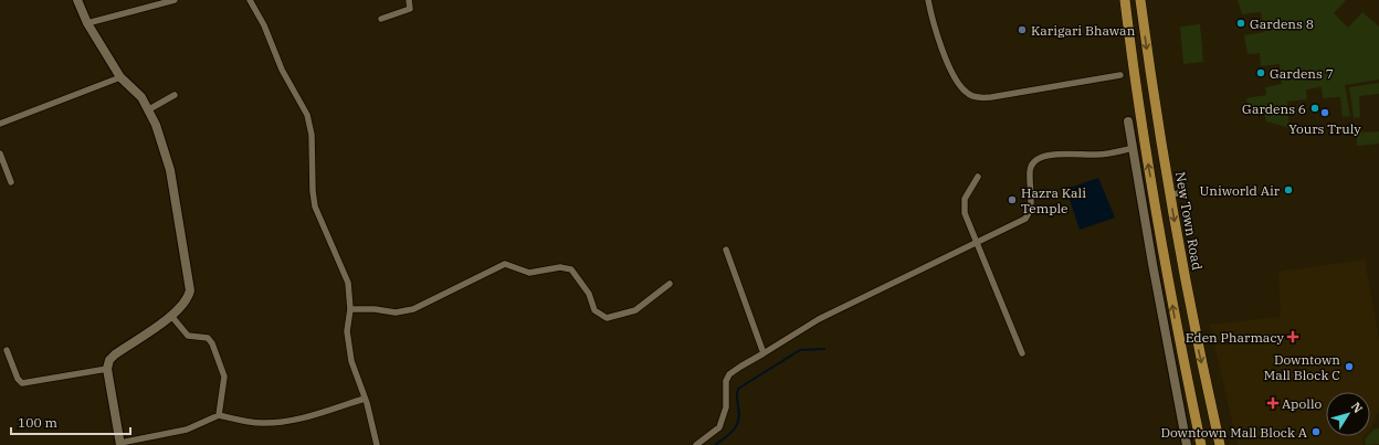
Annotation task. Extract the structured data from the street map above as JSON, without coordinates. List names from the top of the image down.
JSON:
{
  "streets": {
    "main road": ["New Town Road"]
  },
  "places": {
    "other": [
      "Gardens 8",
      "Karigari Bhawan",
      "Gardens 7",
      "Gardens 6",
      "Yours Truly",
      "Uniworld Air",
      "Hazra Kali Temple",
      "Downtown Mall Block C",
      "Downtown Mall Block A"
    ],
    "health": ["Eden Pharmacy", "Apollo"]
  },
  "scale_bar": "100 m",
  "north": "top right"
}
